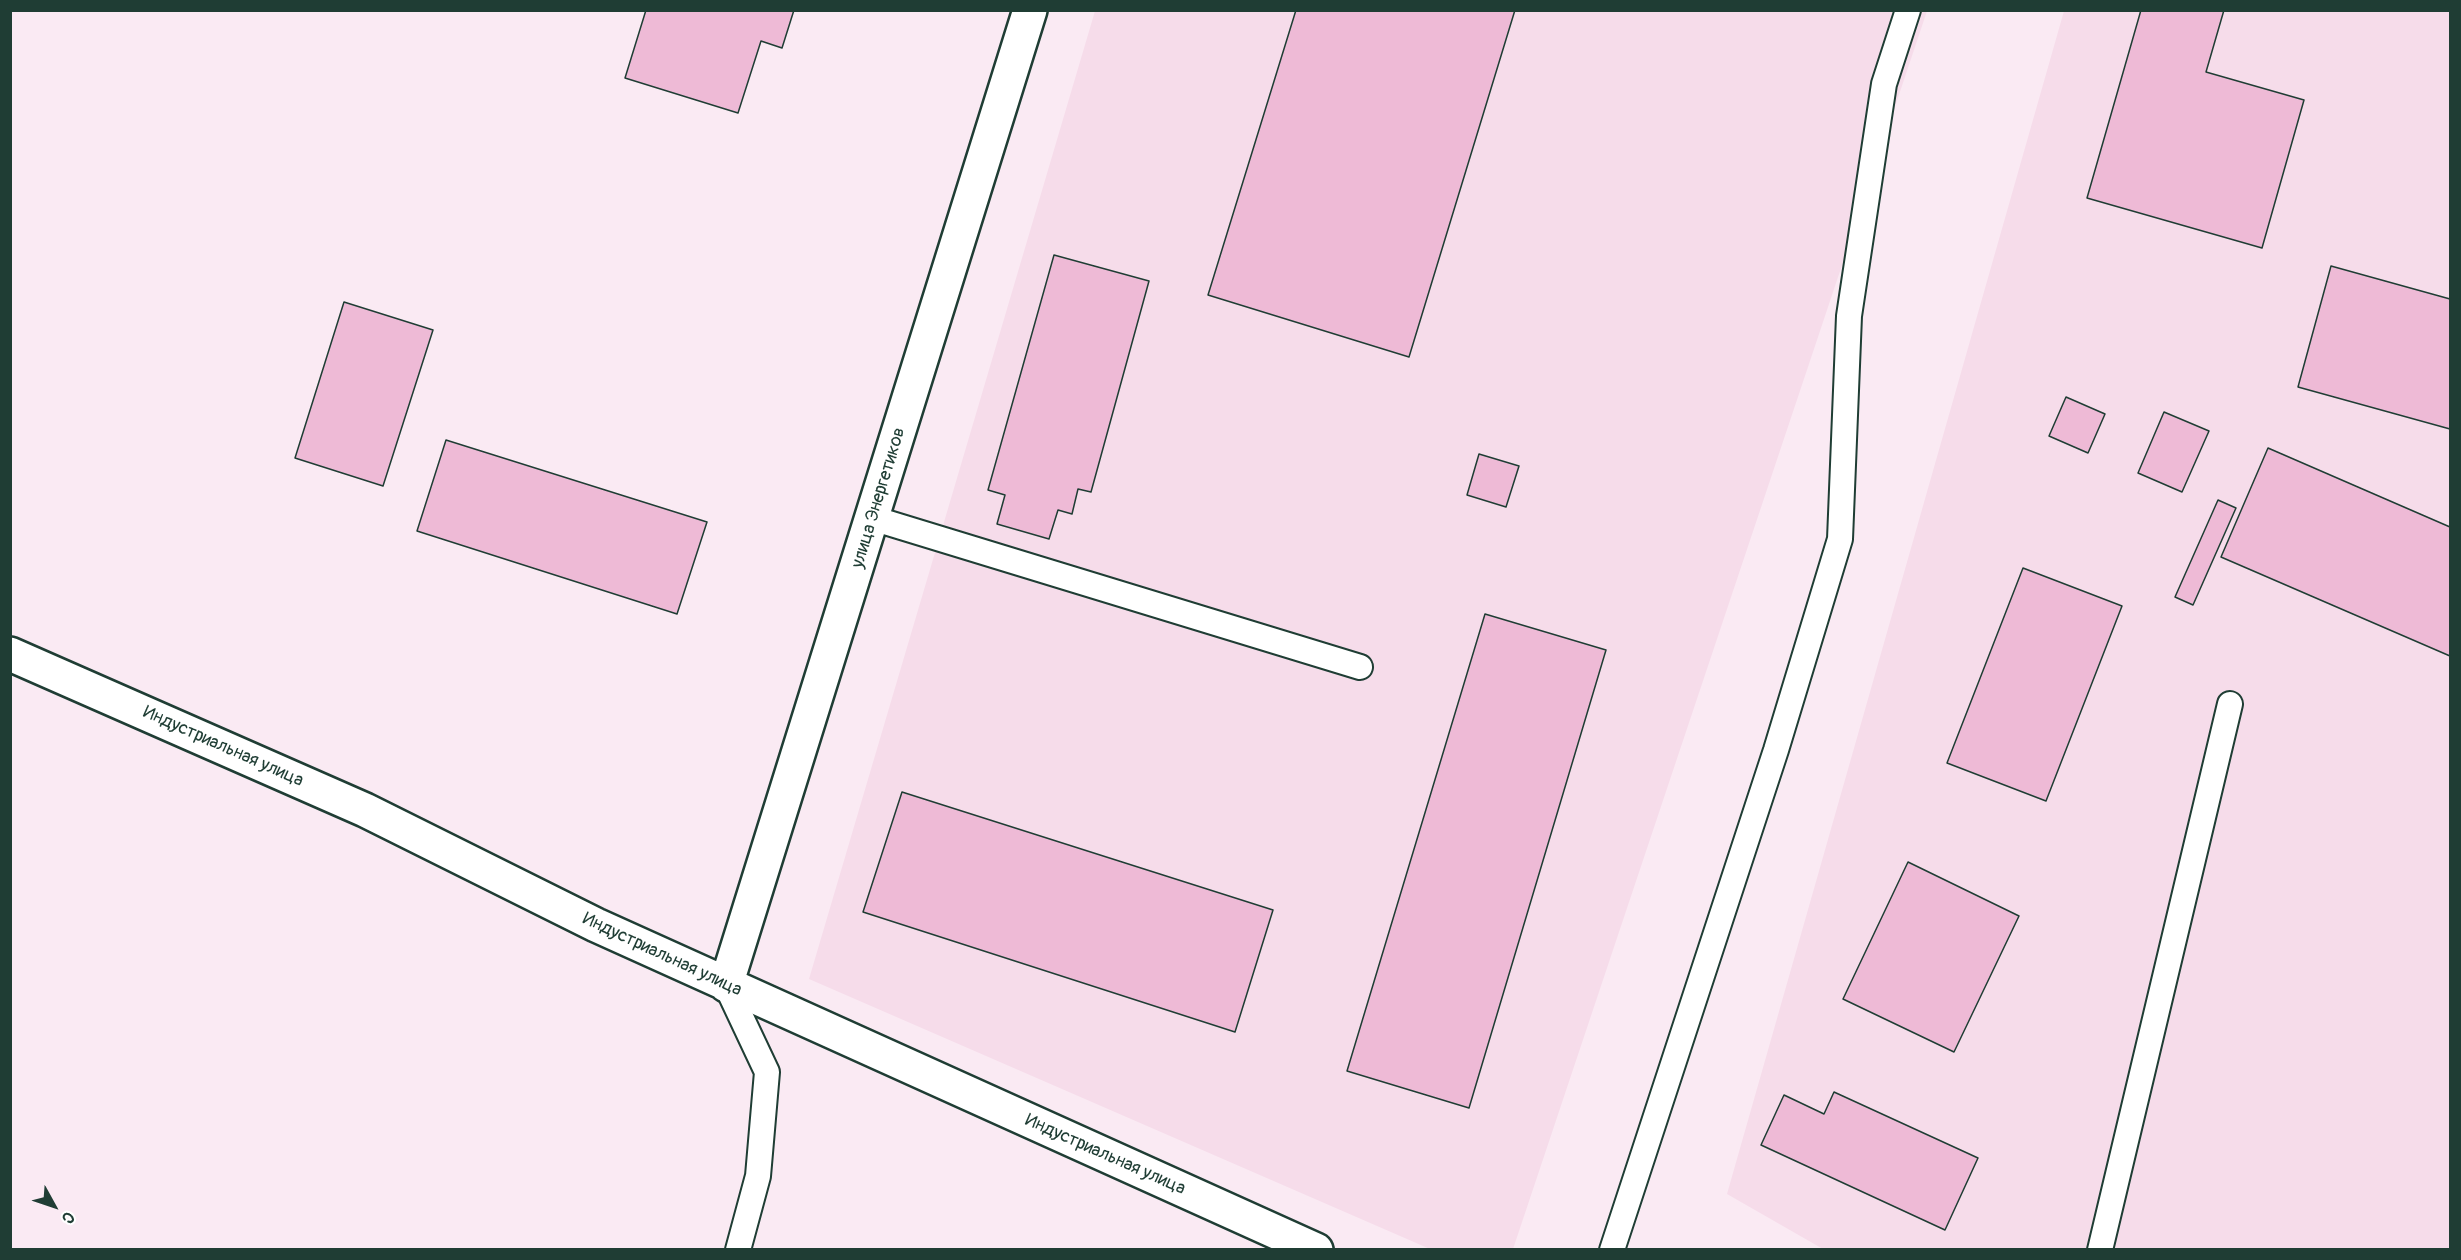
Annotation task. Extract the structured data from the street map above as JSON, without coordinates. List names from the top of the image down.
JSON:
{
  "streets": {
    "street": ["улица Энергетиков", "Индустриальная улица"]
  },
  "crossings": [
    ["улица Энергетиков", "Индустриальная улица"]
  ],
  "north": "bottom right"
}
